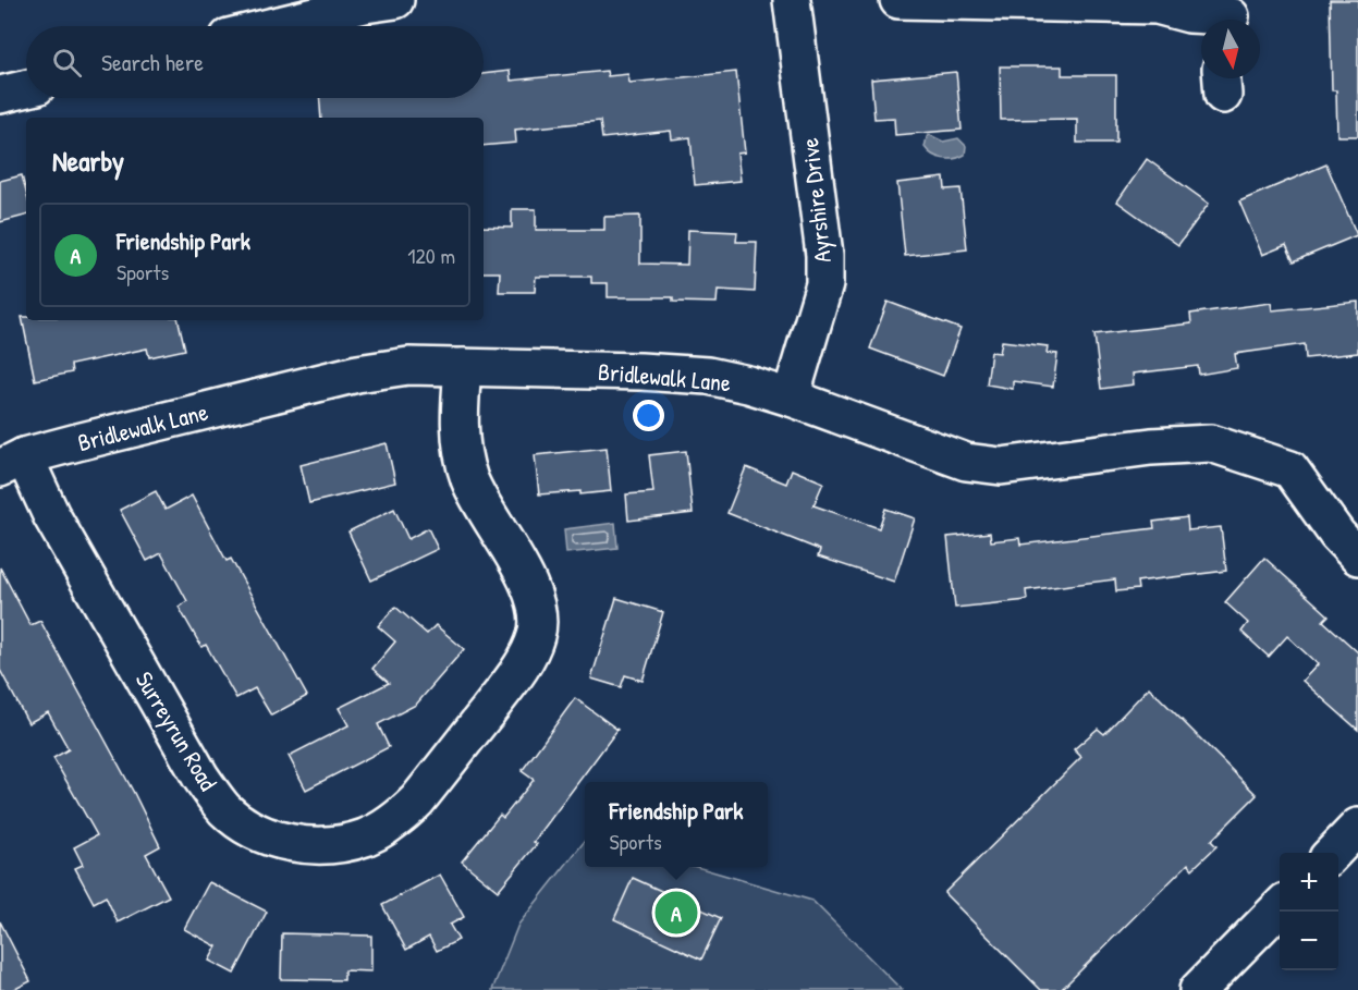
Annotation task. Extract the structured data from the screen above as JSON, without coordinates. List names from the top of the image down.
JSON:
{
  "streets": {
    "street": ["Ayrshire Drive", "Bridlewalk Lane", "Surreyrun Road"]
  },
  "crossings": [
    ["Ayrshire Drive", "Bridlewalk Lane"],
    ["Bridlewalk Lane", "Surreyrun Road"]
  ],
  "north": "bottom",
  "page": {
    "search": "Search here",
    "heading": "Nearby",
    "list": [
      {
        "mark": "A",
        "name": "Friendship Park",
        "note": "Sports",
        "value": "120 m"
      }
    ],
    "popup": ["Friendship Park", "Sports"],
    "map_buttons": ["+", "−"],
    "pins": "A"
  }
}
